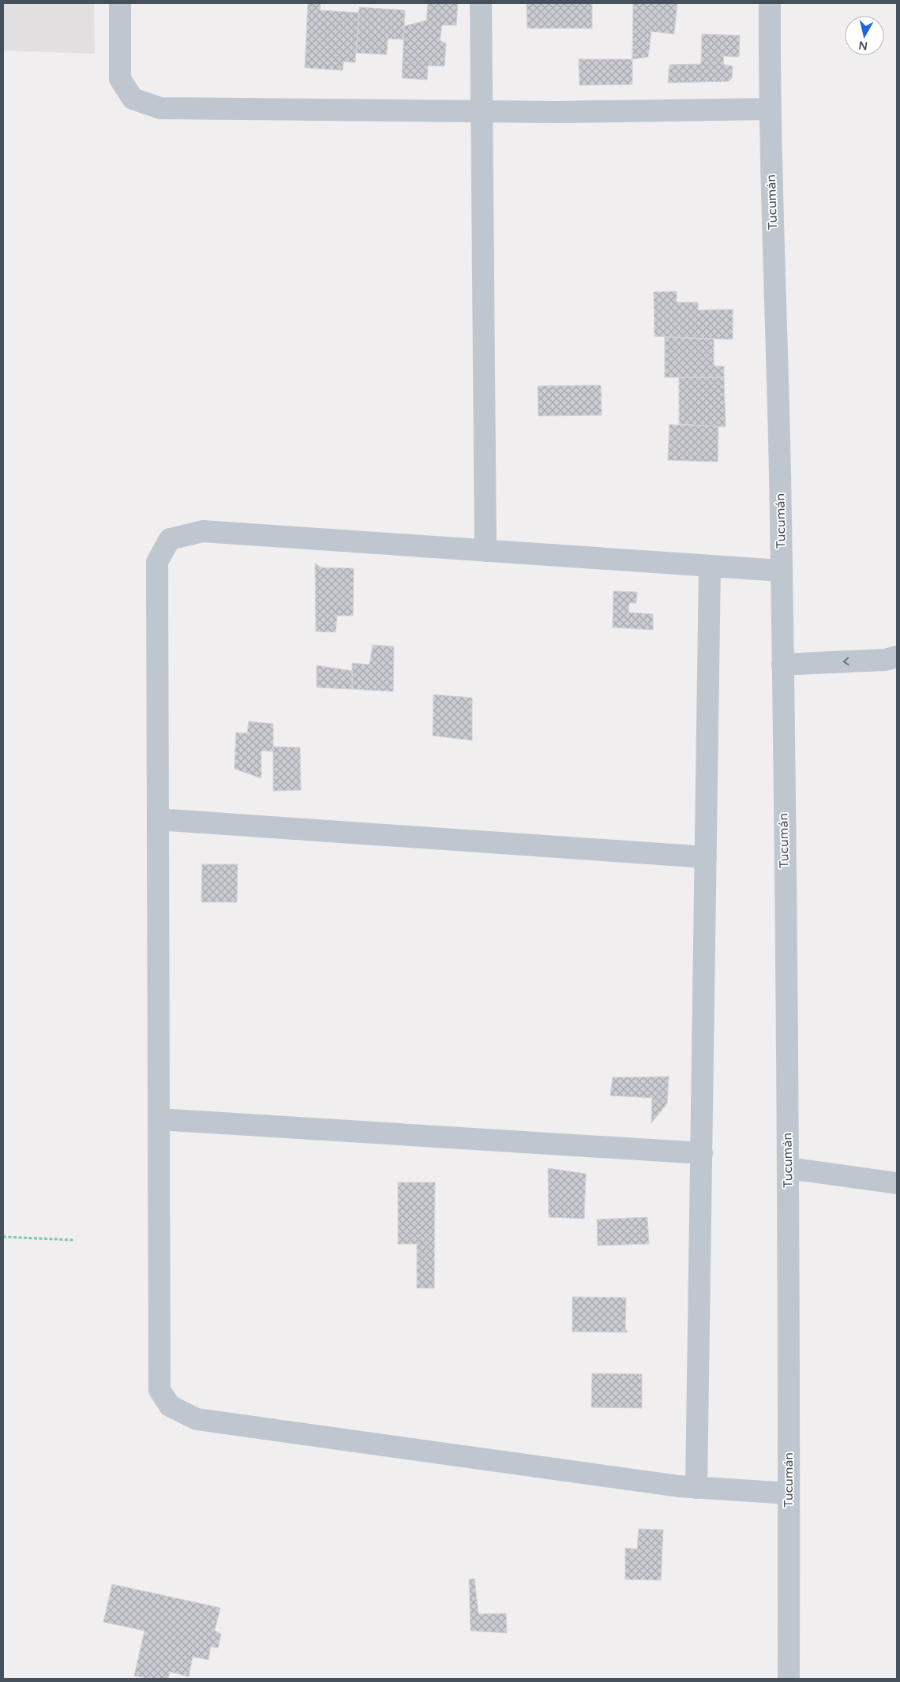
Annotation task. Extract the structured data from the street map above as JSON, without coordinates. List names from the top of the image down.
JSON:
{
  "streets": {
    "street": ["Tucumán"]
  },
  "north": "bottom"
}
